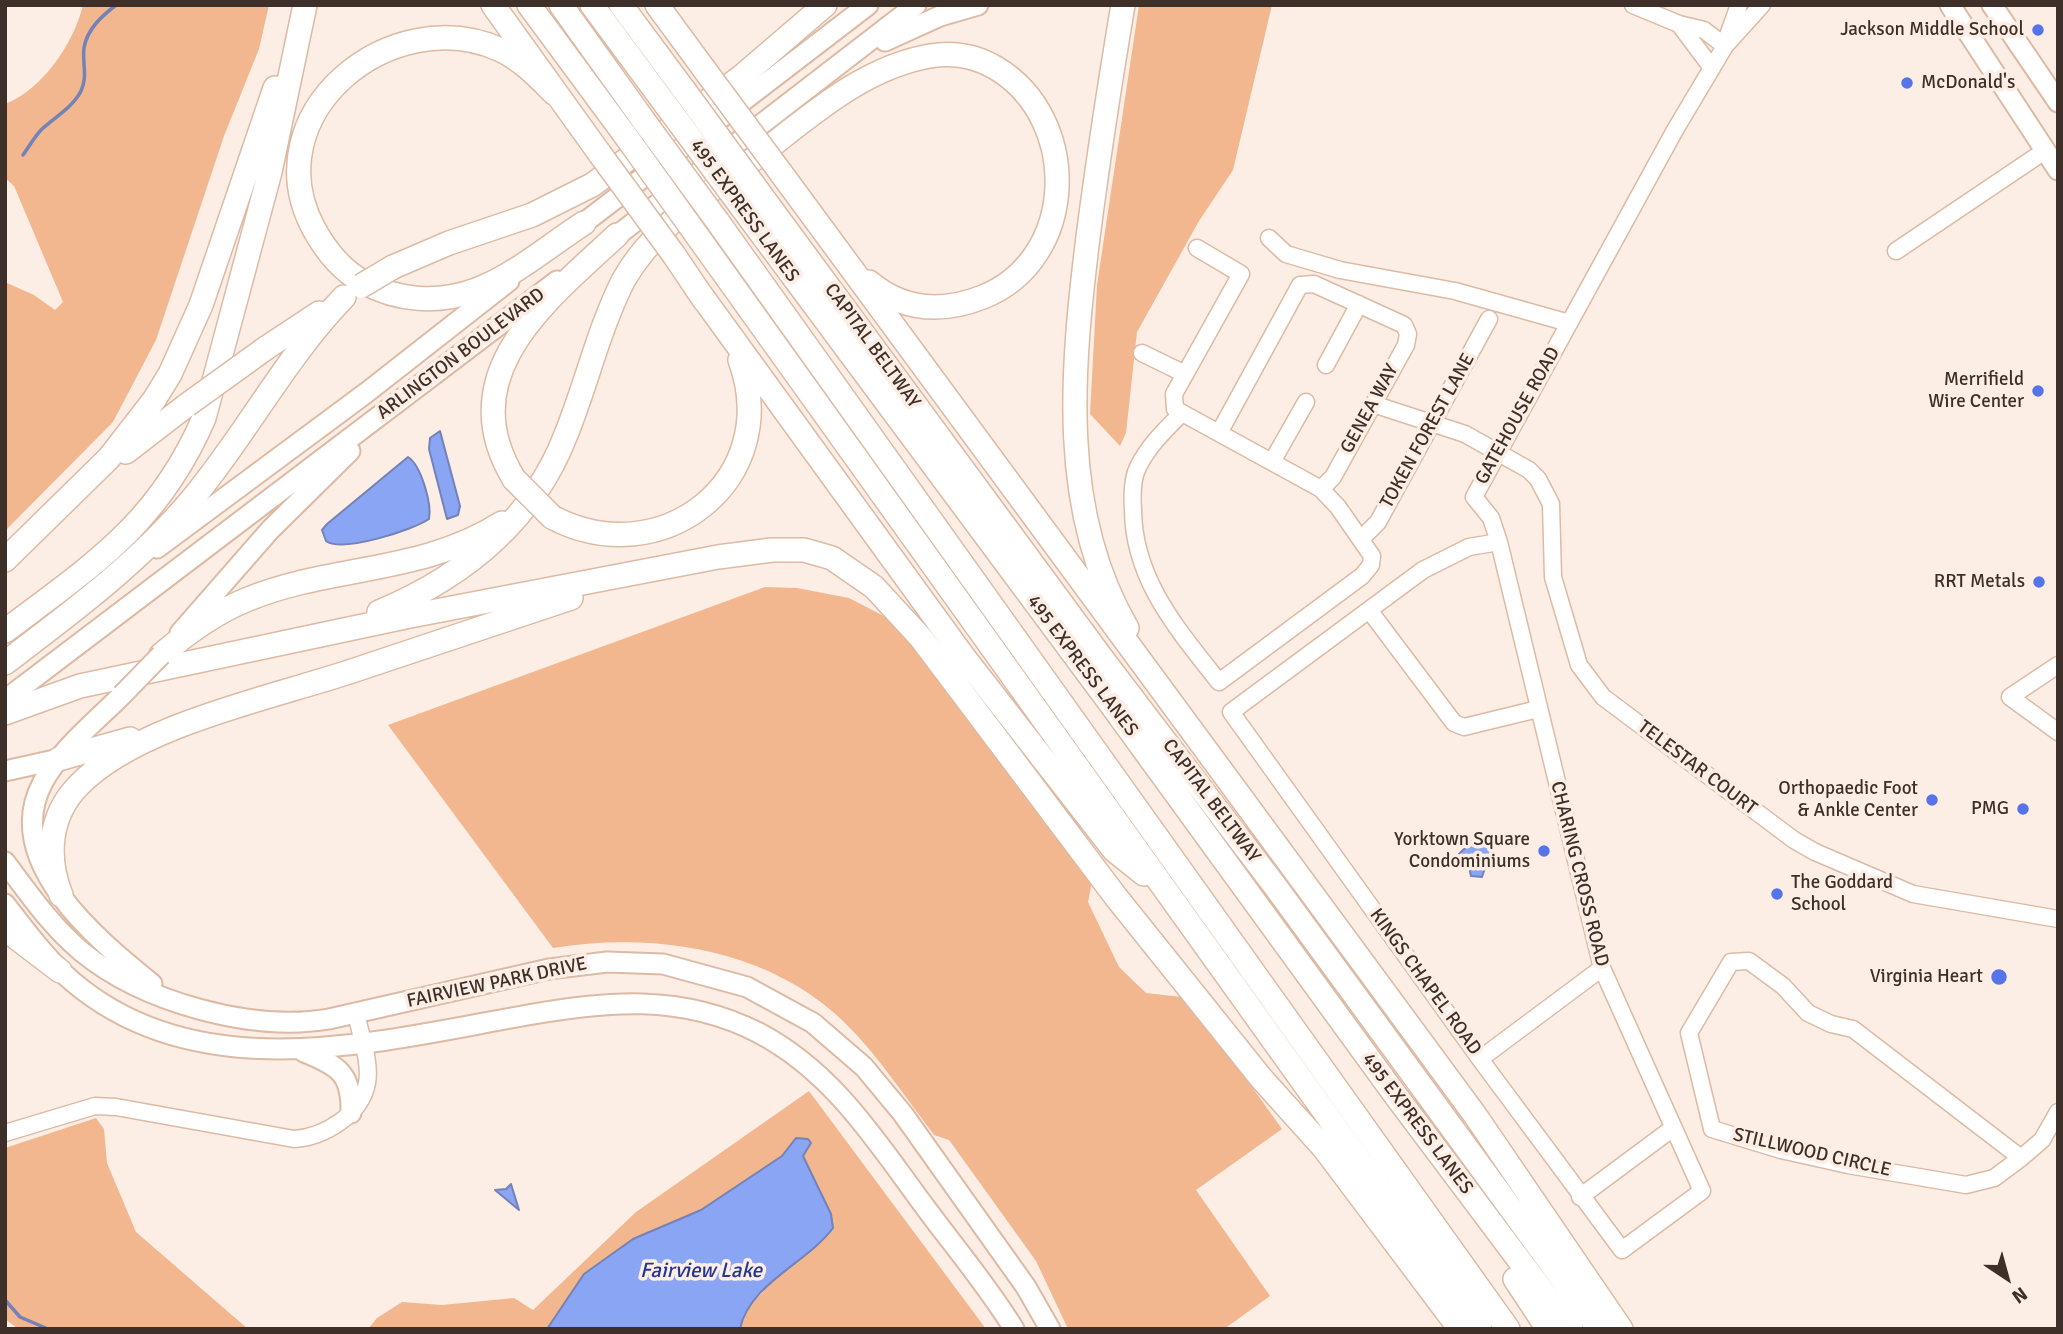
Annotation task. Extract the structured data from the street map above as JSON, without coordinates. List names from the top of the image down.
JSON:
{
  "streets": {
    "highway": ["495 EXPRESS LANES", "CAPITAL BELTWAY", "ARLINGTON BOULEVARD"],
    "main road": ["FAIRVIEW PARK DRIVE"],
    "street": [
      "GENEA WAY",
      "GATEHOUSE ROAD",
      "TOKEN FOREST LANE",
      "TELESTAR COURT",
      "CHARING CROSS ROAD",
      "KINGS CHAPEL ROAD",
      "STILLWOOD CIRCLE"
    ]
  },
  "crossings": [
    ["495 EXPRESS LANES", "CAPITAL BELTWAY"],
    ["GENEA WAY", "TELESTAR COURT"],
    ["GATEHOUSE ROAD", "TELESTAR COURT"],
    ["GATEHOUSE ROAD", "CHARING CROSS ROAD"],
    ["TOKEN FOREST LANE", "TELESTAR COURT"],
    ["CHARING CROSS ROAD", "KINGS CHAPEL ROAD"]
  ],
  "water": ["Fairview Lake"],
  "places": [
    "Jackson Middle School",
    "McDonald's",
    "Merrifield Wire Center",
    "RRT Metals",
    "Orthopaedic Foot & Ankle Center",
    "PMG",
    "Yorktown Square Condominiums",
    "The Goddard School",
    "Virginia Heart"
  ],
  "north": "bottom right"
}
